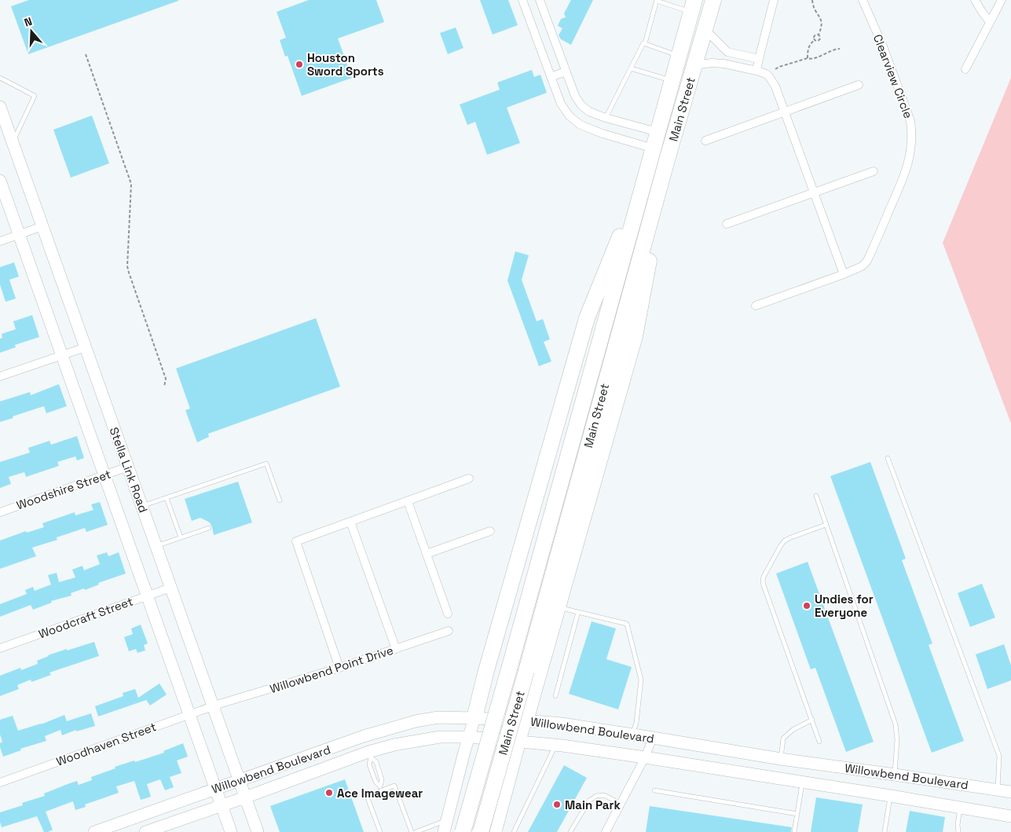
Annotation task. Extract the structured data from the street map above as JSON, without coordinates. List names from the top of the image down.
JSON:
{
  "streets": {
    "highway": ["Main Street"],
    "main road": ["Stella Link Road", "Willowbend Boulevard"],
    "street": [
      "Clearview Circle",
      "Woodshire Street",
      "Woodcraft Street",
      "Willowbend Point Drive",
      "Woodhaven Street"
    ]
  },
  "crossings": [
    ["Stella Link Road", "Woodshire Street"],
    ["Stella Link Road", "Woodcraft Street"],
    ["Stella Link Road", "Willowbend Point Drive"],
    ["Stella Link Road", "Willowbend Boulevard"],
    ["Stella Link Road", "Woodhaven Street"],
    ["Willowbend Point Drive", "Woodhaven Street"]
  ],
  "places": [
    "Houston Sword Sports",
    "Undies for Everyone",
    "Ace Imagewear",
    "Main Park"
  ],
  "north": "top"
}
